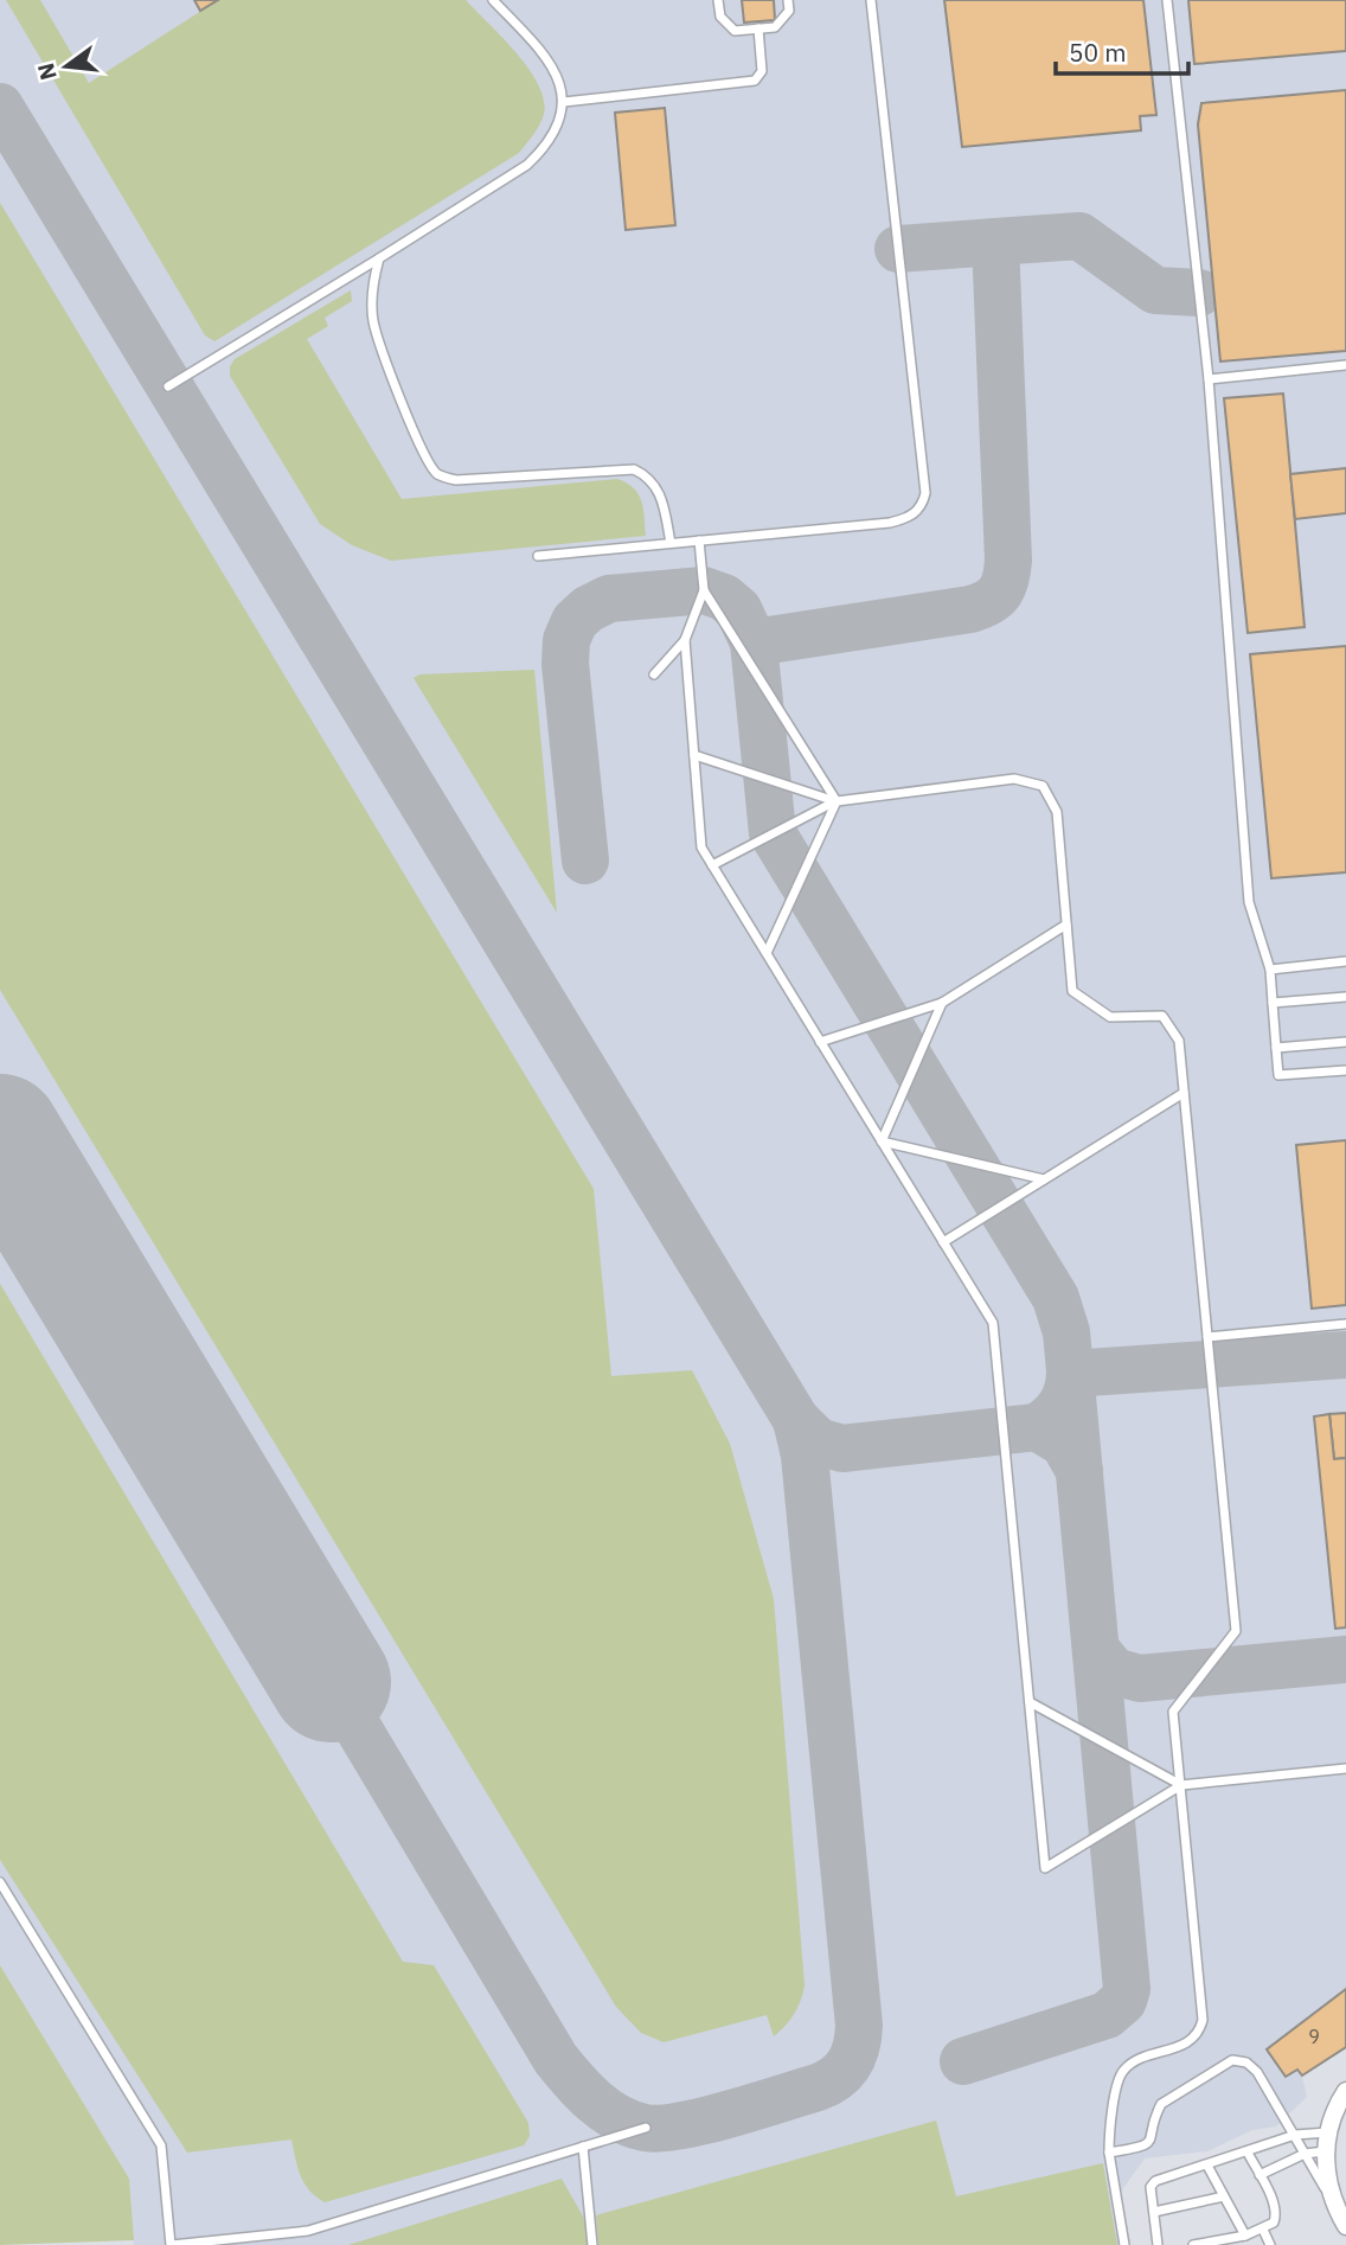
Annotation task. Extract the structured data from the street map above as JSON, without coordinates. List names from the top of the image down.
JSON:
{
  "house_numbers": ["9"],
  "scale_bar": "50 m",
  "north": "left"
}
